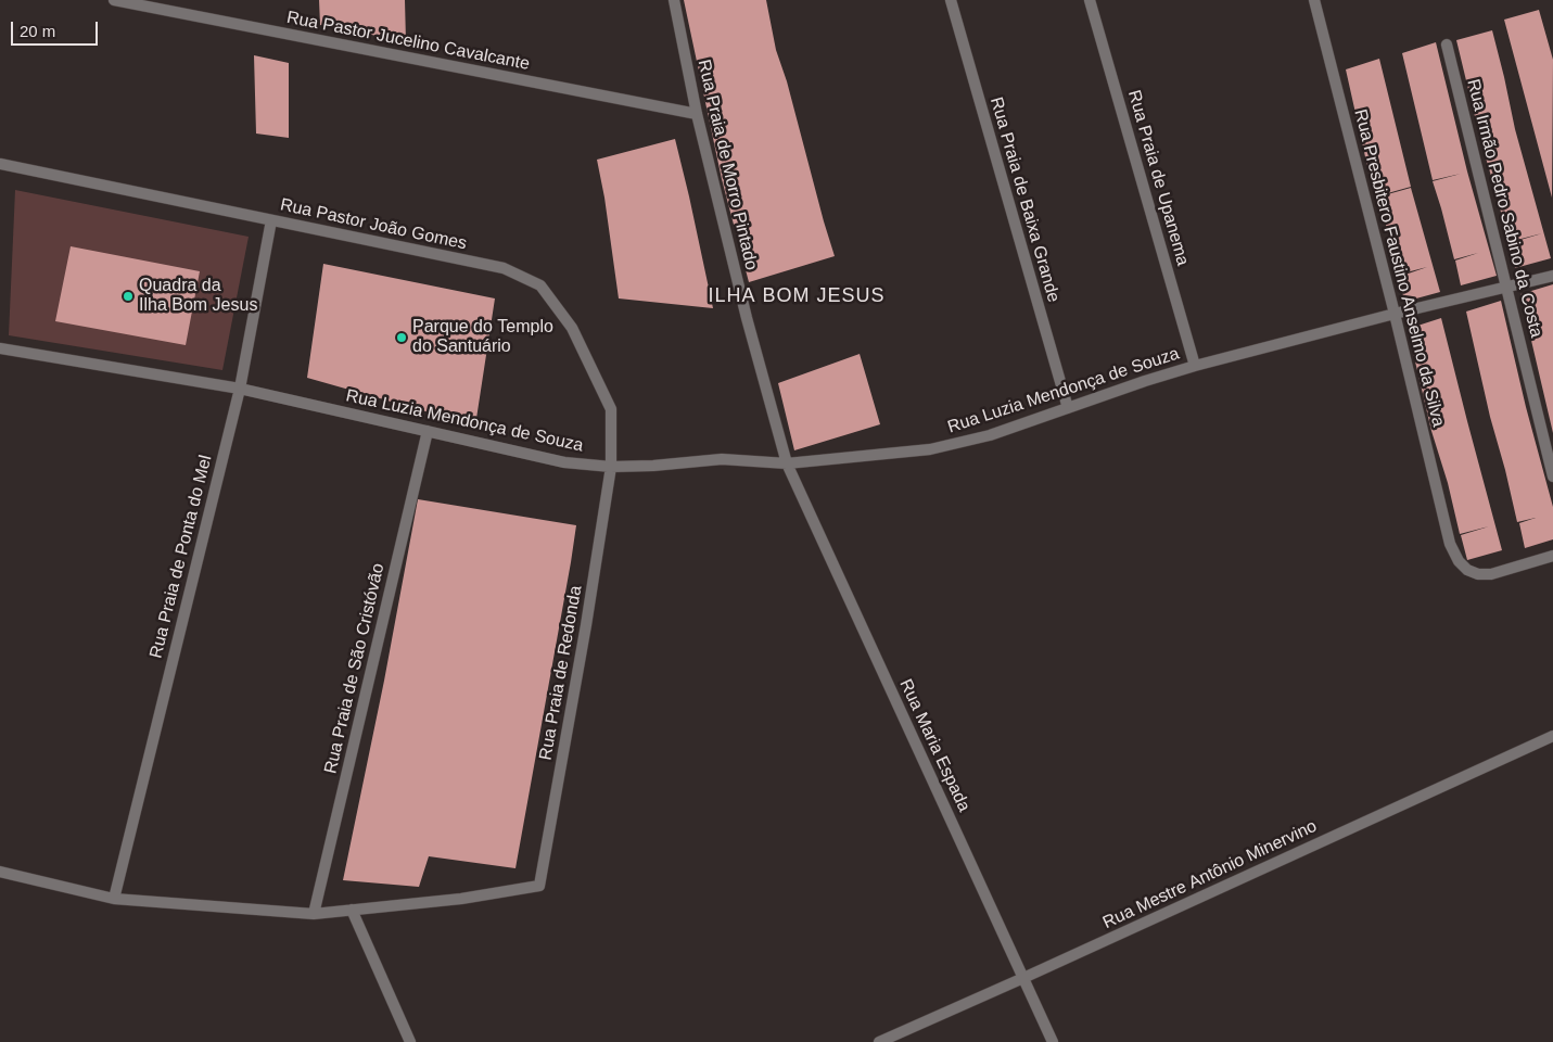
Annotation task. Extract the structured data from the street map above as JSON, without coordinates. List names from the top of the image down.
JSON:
{
  "streets": {
    "street": [
      "Rua Pastor Jucelino Cavalcante",
      "Rua Praia de Morro Pintado",
      "Rua Praia de Upanema",
      "Rua Praia de Baixa Grande",
      "Rua Irmão Pedro Sabino da Costa",
      "Rua Pastor João Gomes",
      "Rua Presbitero Faustino Anselmo da Silva",
      "Rua Luzia Mendonça de Souza",
      "Rua Praia de Ponta do Mel",
      "Rua Praia de São Cristóvão",
      "Rua Praia de Redonda",
      "Rua Maria Espada",
      "Rua Mestre Antônio Minervino"
    ]
  },
  "crossings": [
    ["Rua Pastor Jucelino Cavalcante", "Rua Praia de Morro Pintado"],
    ["Rua Praia de Morro Pintado", "Rua Luzia Mendonça de Souza"],
    ["Rua Praia de Morro Pintado", "Rua Maria Espada"],
    ["Rua Praia de Upanema", "Rua Luzia Mendonça de Souza"],
    ["Rua Praia de Baixa Grande", "Rua Luzia Mendonça de Souza"],
    ["Rua Irmão Pedro Sabino da Costa", "Rua Luzia Mendonça de Souza"],
    ["Rua Pastor João Gomes", "Rua Luzia Mendonça de Souza"],
    ["Rua Pastor João Gomes", "Rua Praia de Ponta do Mel"],
    ["Rua Pastor João Gomes", "Rua Praia de Redonda"],
    ["Rua Presbitero Faustino Anselmo da Silva", "Rua Luzia Mendonça de Souza"],
    ["Rua Luzia Mendonça de Souza", "Rua Praia de Ponta do Mel"],
    ["Rua Luzia Mendonça de Souza", "Rua Praia de São Cristóvão"],
    ["Rua Luzia Mendonça de Souza", "Rua Praia de Redonda"],
    ["Rua Luzia Mendonça de Souza", "Rua Maria Espada"],
    ["Rua Maria Espada", "Rua Mestre Antônio Minervino"]
  ],
  "districts": ["ILHA BOM JESUS"],
  "places": ["Quadra da Ilha Bom Jesus", "Parque do Templo do Santuário"],
  "scale_bar": "20 m"
}
